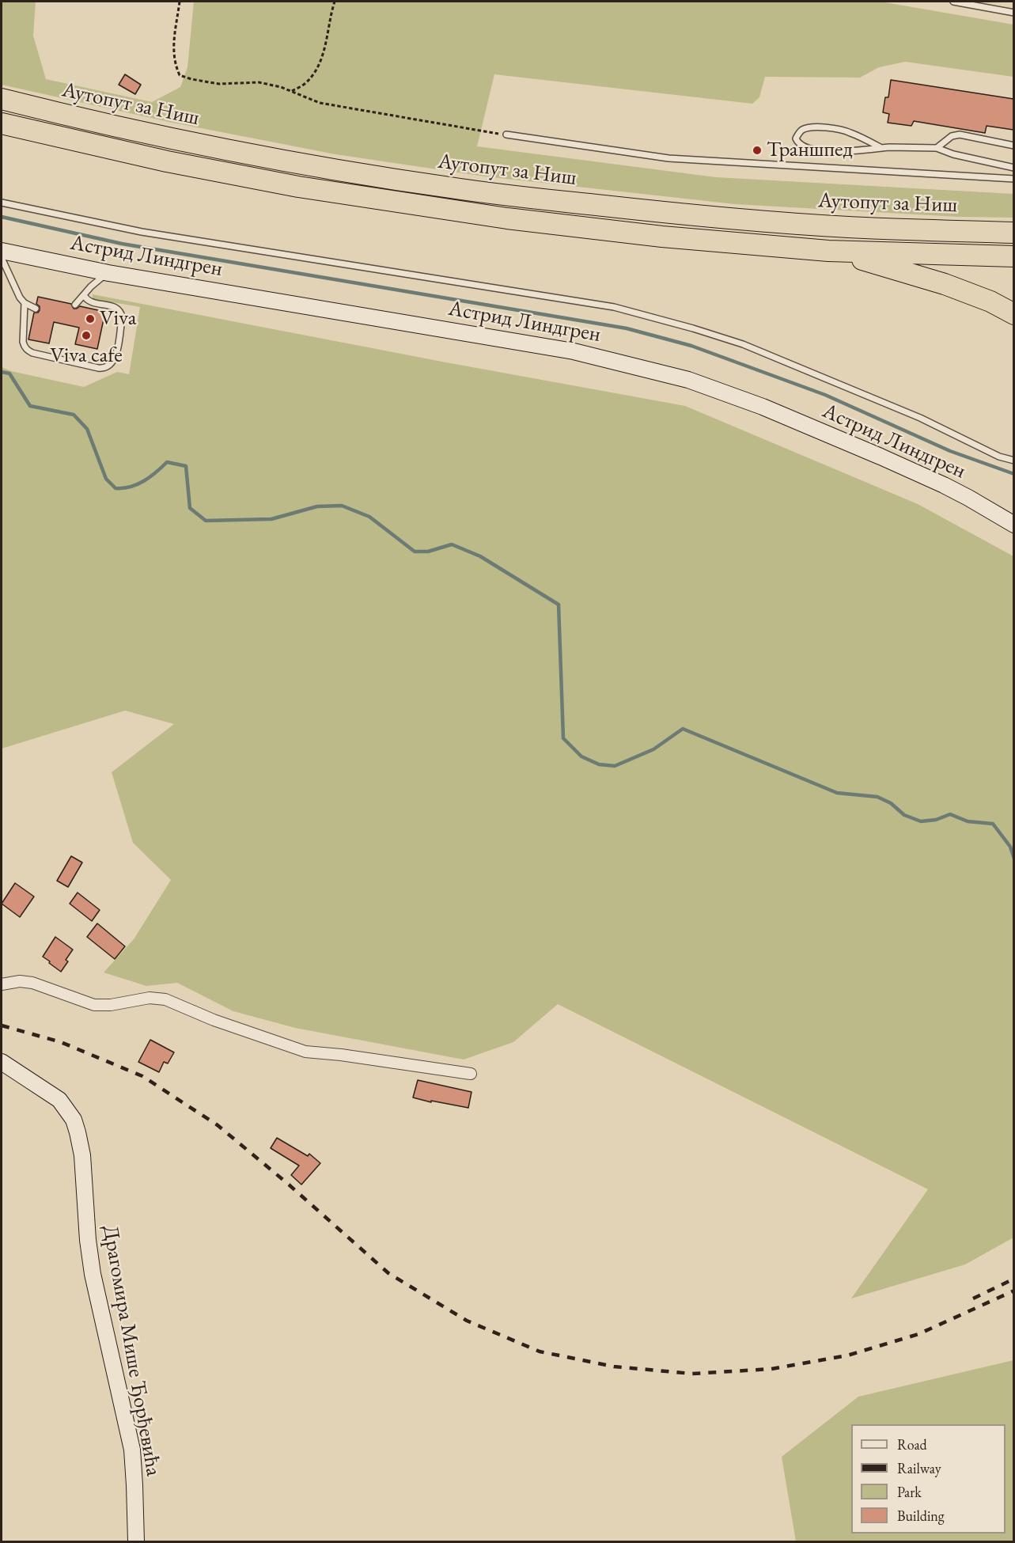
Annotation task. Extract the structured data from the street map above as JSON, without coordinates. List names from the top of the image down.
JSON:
{
  "streets": {
    "highway": ["Аутопут за Ниш"],
    "street": ["Астрид Линдгрен", "Драгомира Мише Ђорђевића"]
  },
  "places": ["Траншпед", "Viva", "Viva cafe"],
  "legend": [
    "Road",
    "Railway",
    "Park",
    "Building"
  ]
}
